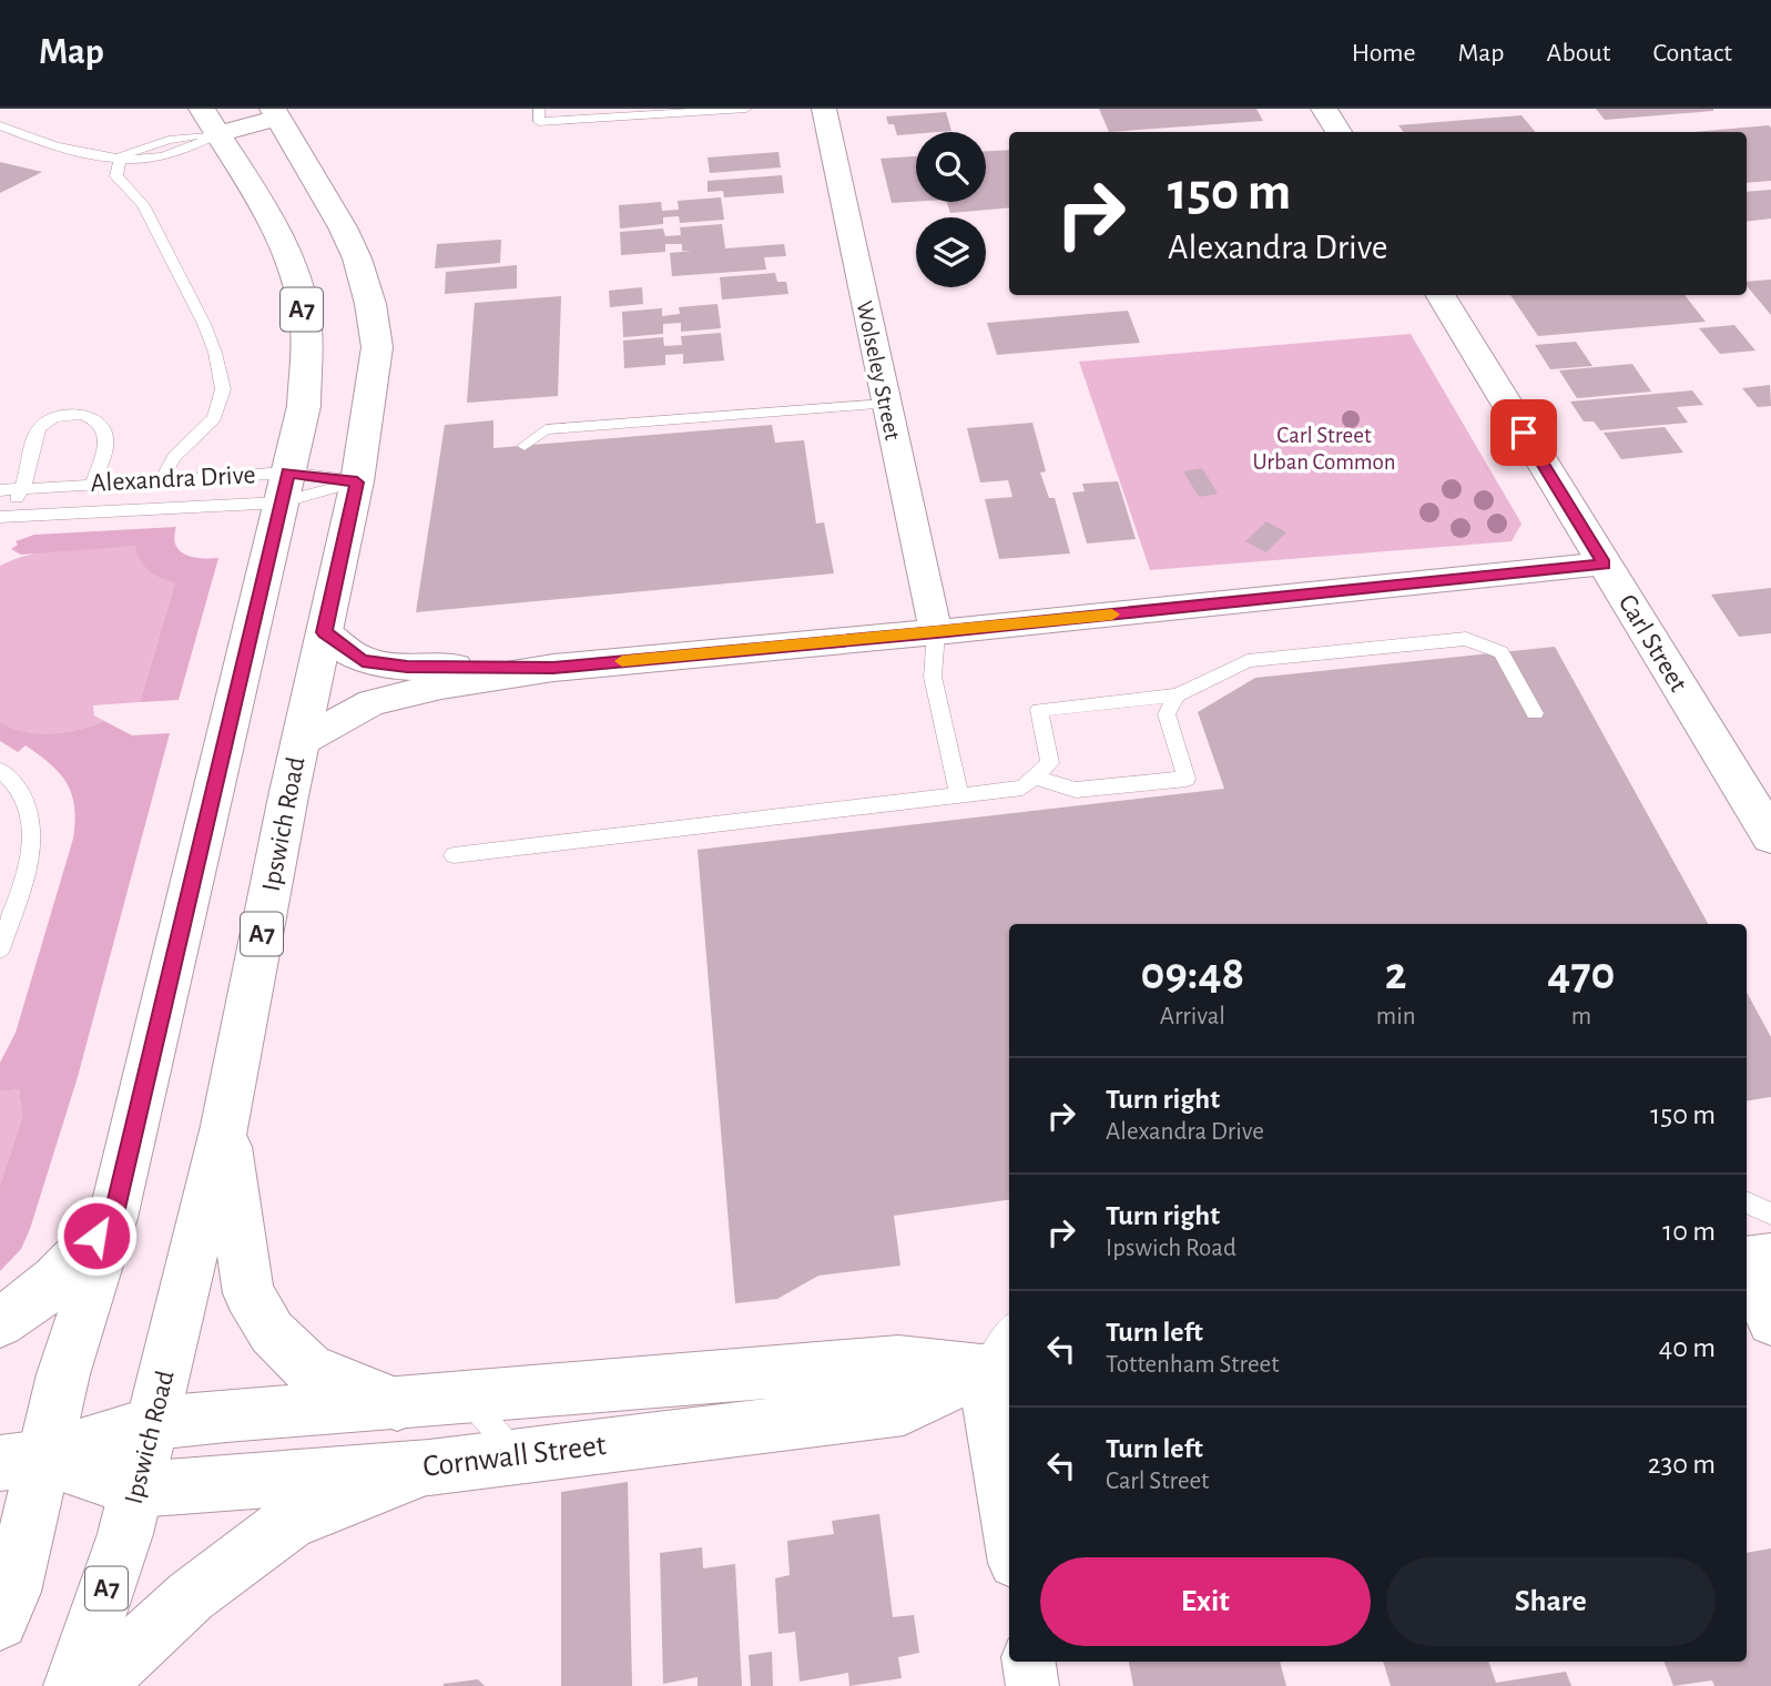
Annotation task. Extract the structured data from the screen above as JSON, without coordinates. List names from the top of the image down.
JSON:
{
  "streets": {
    "main road": [
      "A7",
      "Carl Street",
      "Ipswich Road",
      "Cornwall Street"
    ],
    "street": ["Wolseley Street"],
    "lane": ["Alexandra Drive"]
  },
  "crossings": [
    ["A7", "Alexandra Drive"],
    ["A7", "Cornwall Street"],
    ["Alexandra Drive", "Ipswich Road"],
    ["Ipswich Road", "Cornwall Street"]
  ],
  "parks": ["Carl Street Urban Common"],
  "page": {
    "header": "Map",
    "nav": [
      "Home",
      "Map",
      "About",
      "Contact"
    ],
    "turn": ["150 m", "Alexandra Drive"],
    "eta": [
      "09:48",
      "Arrival",
      "2",
      "min",
      "470",
      "m"
    ],
    "list": [
      {
        "name": "Turn right",
        "note": "Alexandra Drive",
        "value": "150 m"
      },
      {
        "name": "Turn right",
        "note": "Ipswich Road",
        "value": "10 m"
      },
      {
        "name": "Turn left",
        "note": "Tottenham Street",
        "value": "40 m"
      },
      {
        "name": "Turn left",
        "note": "Carl Street",
        "value": "230 m"
      }
    ],
    "buttons": ["Exit", "Share"]
  }
}
